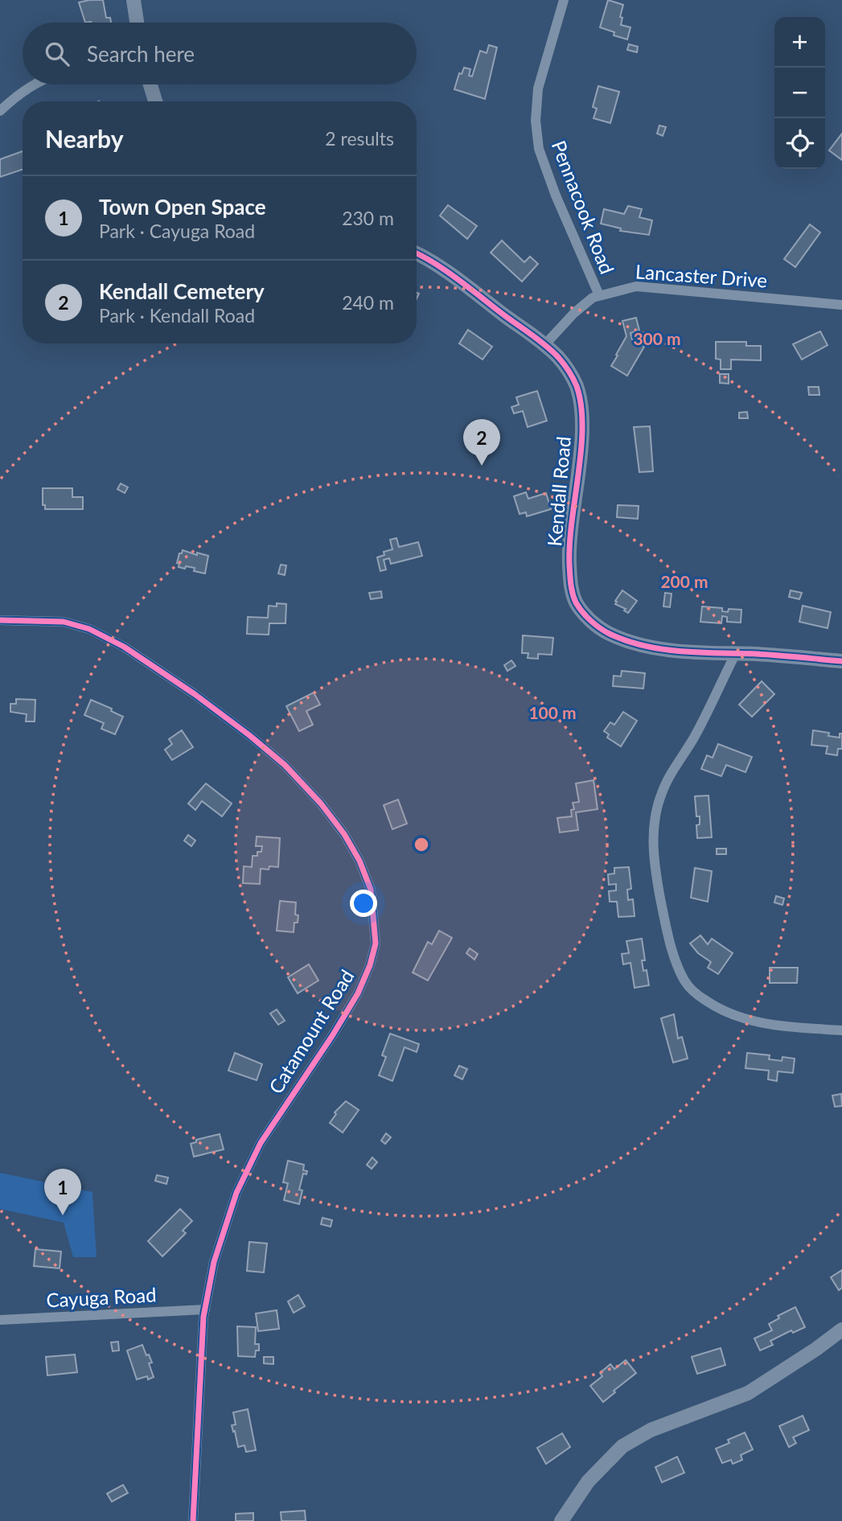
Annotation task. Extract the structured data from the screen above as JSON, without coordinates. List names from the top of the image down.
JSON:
{
  "streets": {
    "street": [
      "Pennacook Road",
      "Lancaster Drive",
      "Kendall Road",
      "Catamount Road",
      "Cayuga Road"
    ]
  },
  "crossings": [
    ["Pennacook Road", "Lancaster Drive"],
    ["Lancaster Drive", "Kendall Road"],
    ["Catamount Road", "Cayuga Road"]
  ],
  "page": {
    "map_buttons": ["+", "−"],
    "search": "Search here",
    "heading": ["Nearby", "2 results"],
    "list": [
      {
        "mark": "1",
        "name": "Town Open Space",
        "note": "Park · Cayuga Road",
        "value": "230 m"
      },
      {
        "mark": "2",
        "name": "Kendall Cemetery",
        "note": "Park · Kendall Road",
        "value": "240 m"
      }
    ],
    "pins": ["2", "1"]
  },
  "rings": ["300 m", "200 m", "100 m"]
}
